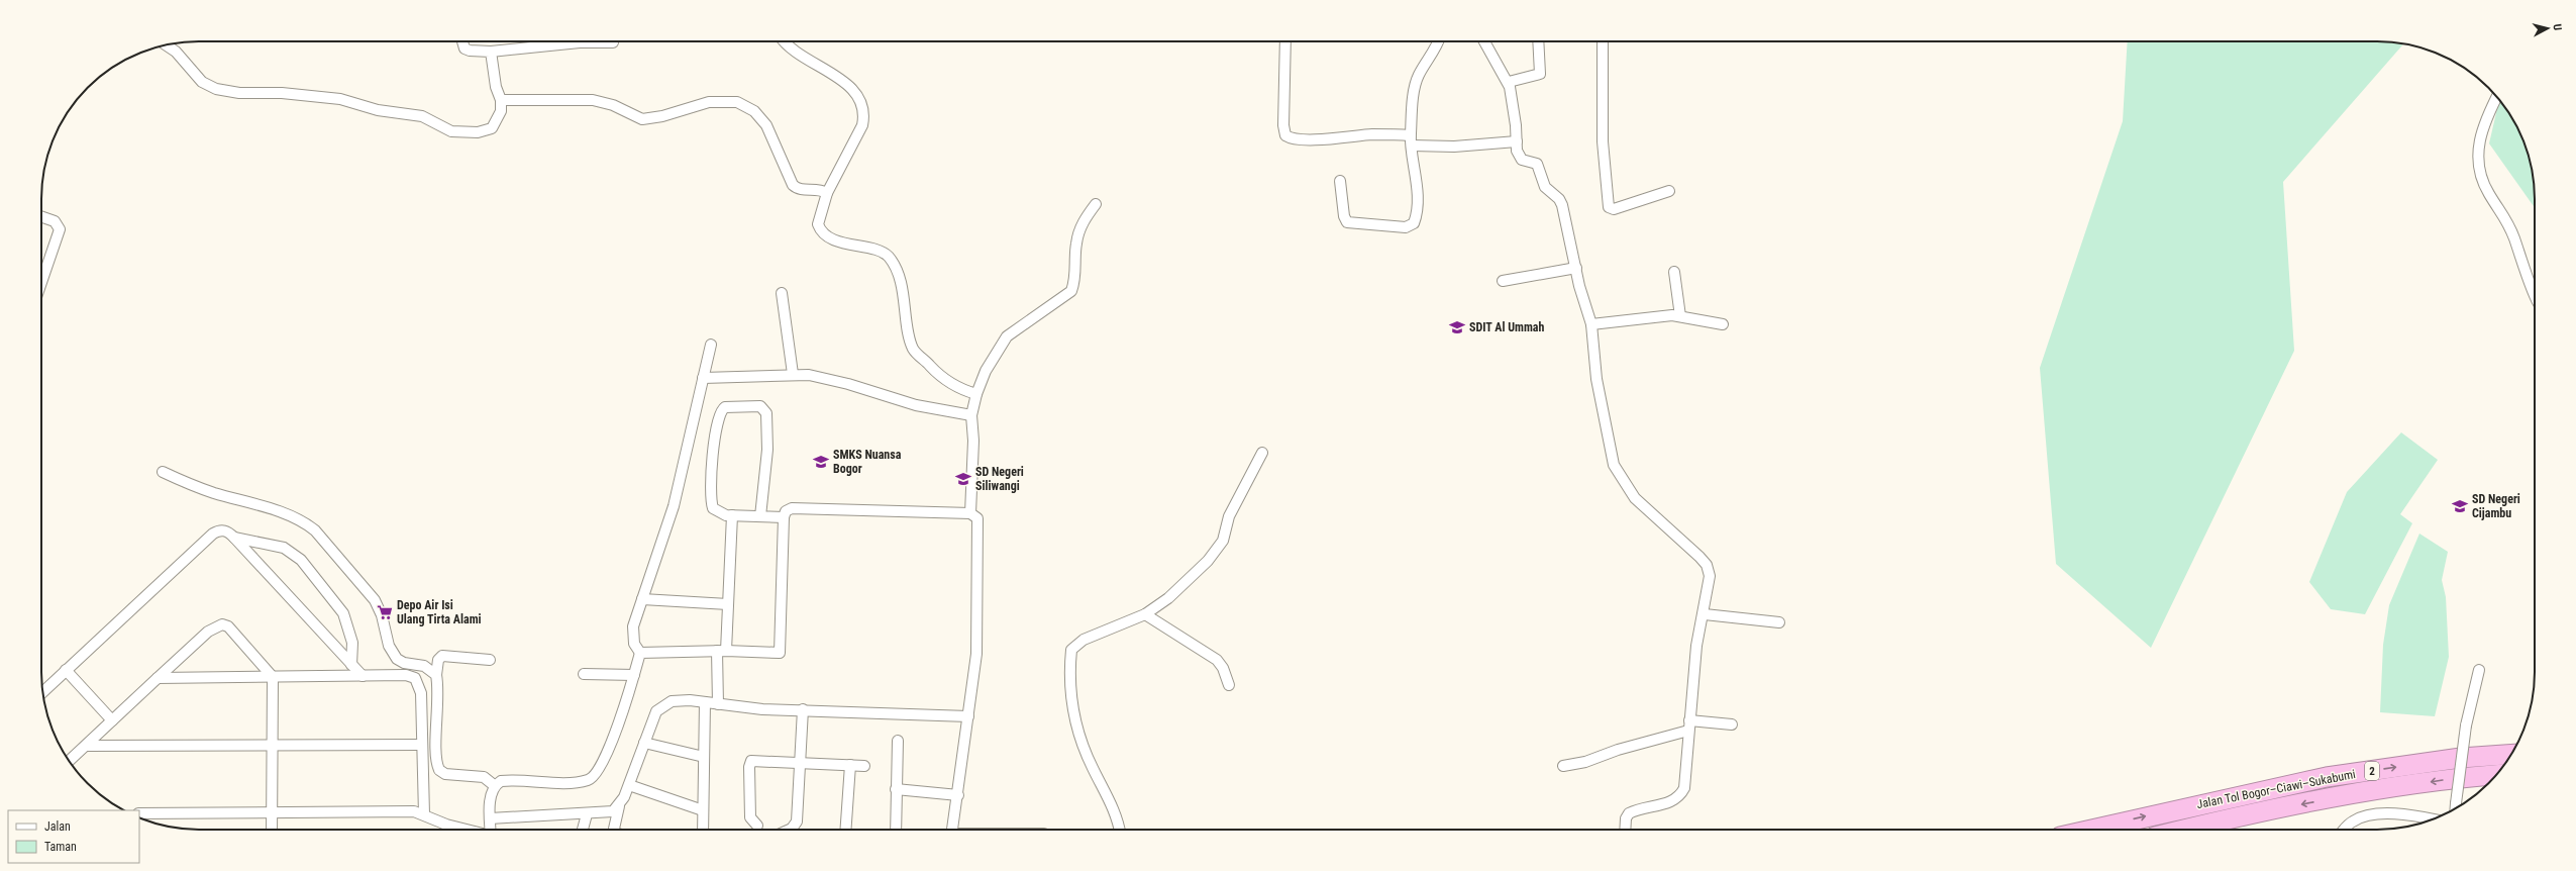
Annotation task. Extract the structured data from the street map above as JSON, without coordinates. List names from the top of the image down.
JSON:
{
  "streets": {
    "highway": ["2", "Jalan Tol Bogor–Ciawi–Sukabumi"]
  },
  "places": {
    "school or university": [
      "SDIT Al Ummah",
      "SMKS Nuansa Bogor",
      "SD Negeri Siliwangi",
      "SD Negeri Cijambu"
    ],
    "supermarket": ["Depo Air Isi Ulang Tirta Alami"]
  },
  "legend": ["Jalan", "Taman"],
  "north": "right"
}
